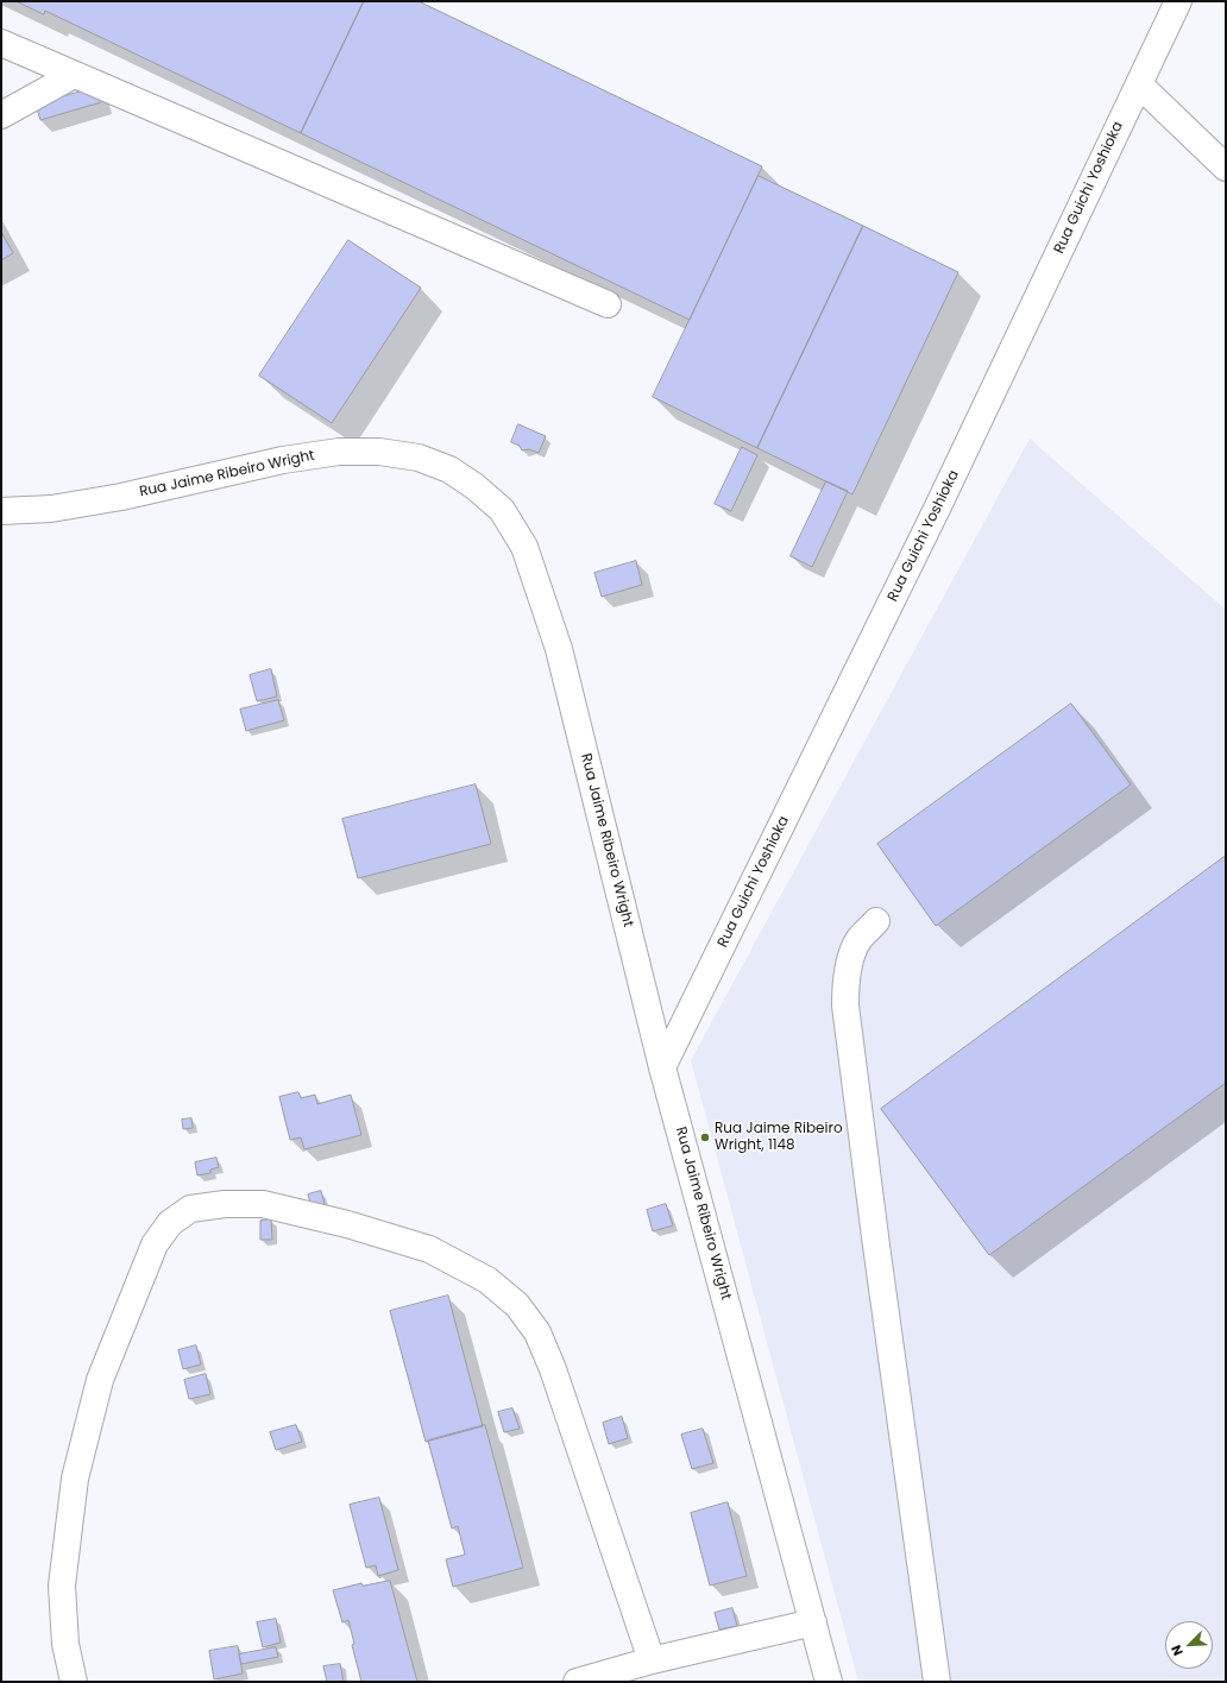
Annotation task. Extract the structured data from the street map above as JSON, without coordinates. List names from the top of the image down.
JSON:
{
  "streets": {
    "street": ["Rua Guichi Yoshioka", "Rua Jaime Ribeiro Wright"]
  },
  "crossings": [
    ["Rua Guichi Yoshioka", "Rua Jaime Ribeiro Wright"]
  ],
  "places": ["Rua Jaime Ribeiro Wright, 1148"],
  "north": "bottom left"
}
